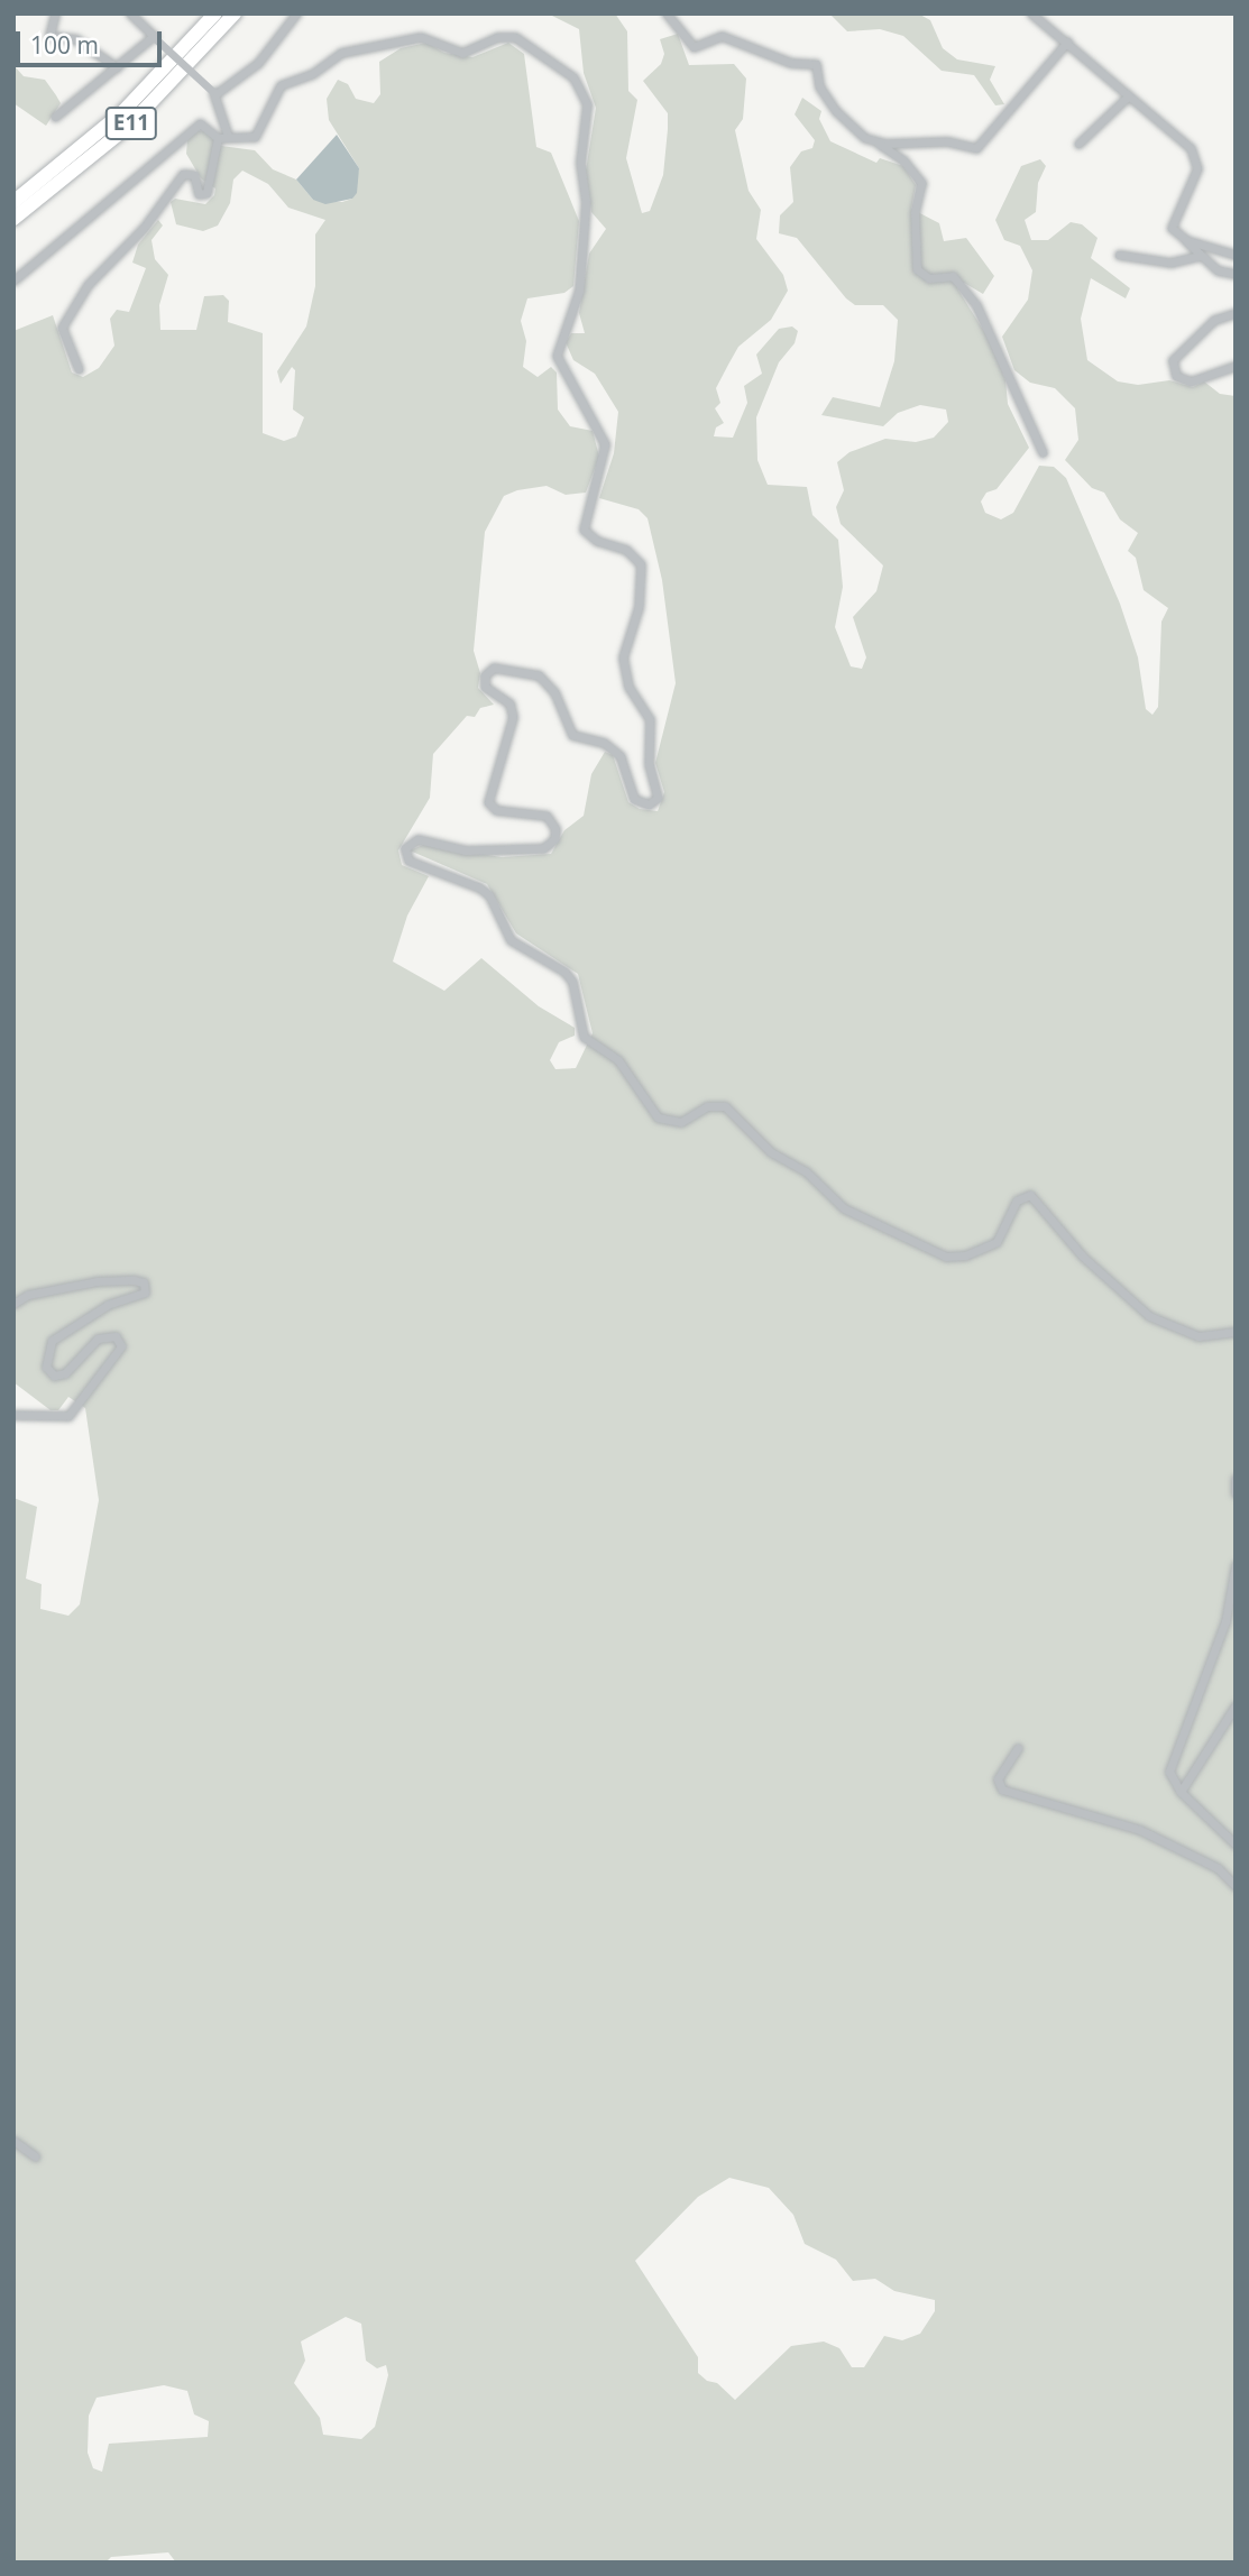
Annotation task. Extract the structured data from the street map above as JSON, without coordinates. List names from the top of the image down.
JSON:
{
  "streets": {
    "highway": ["E11"]
  },
  "scale_bar": "100 m"
}
